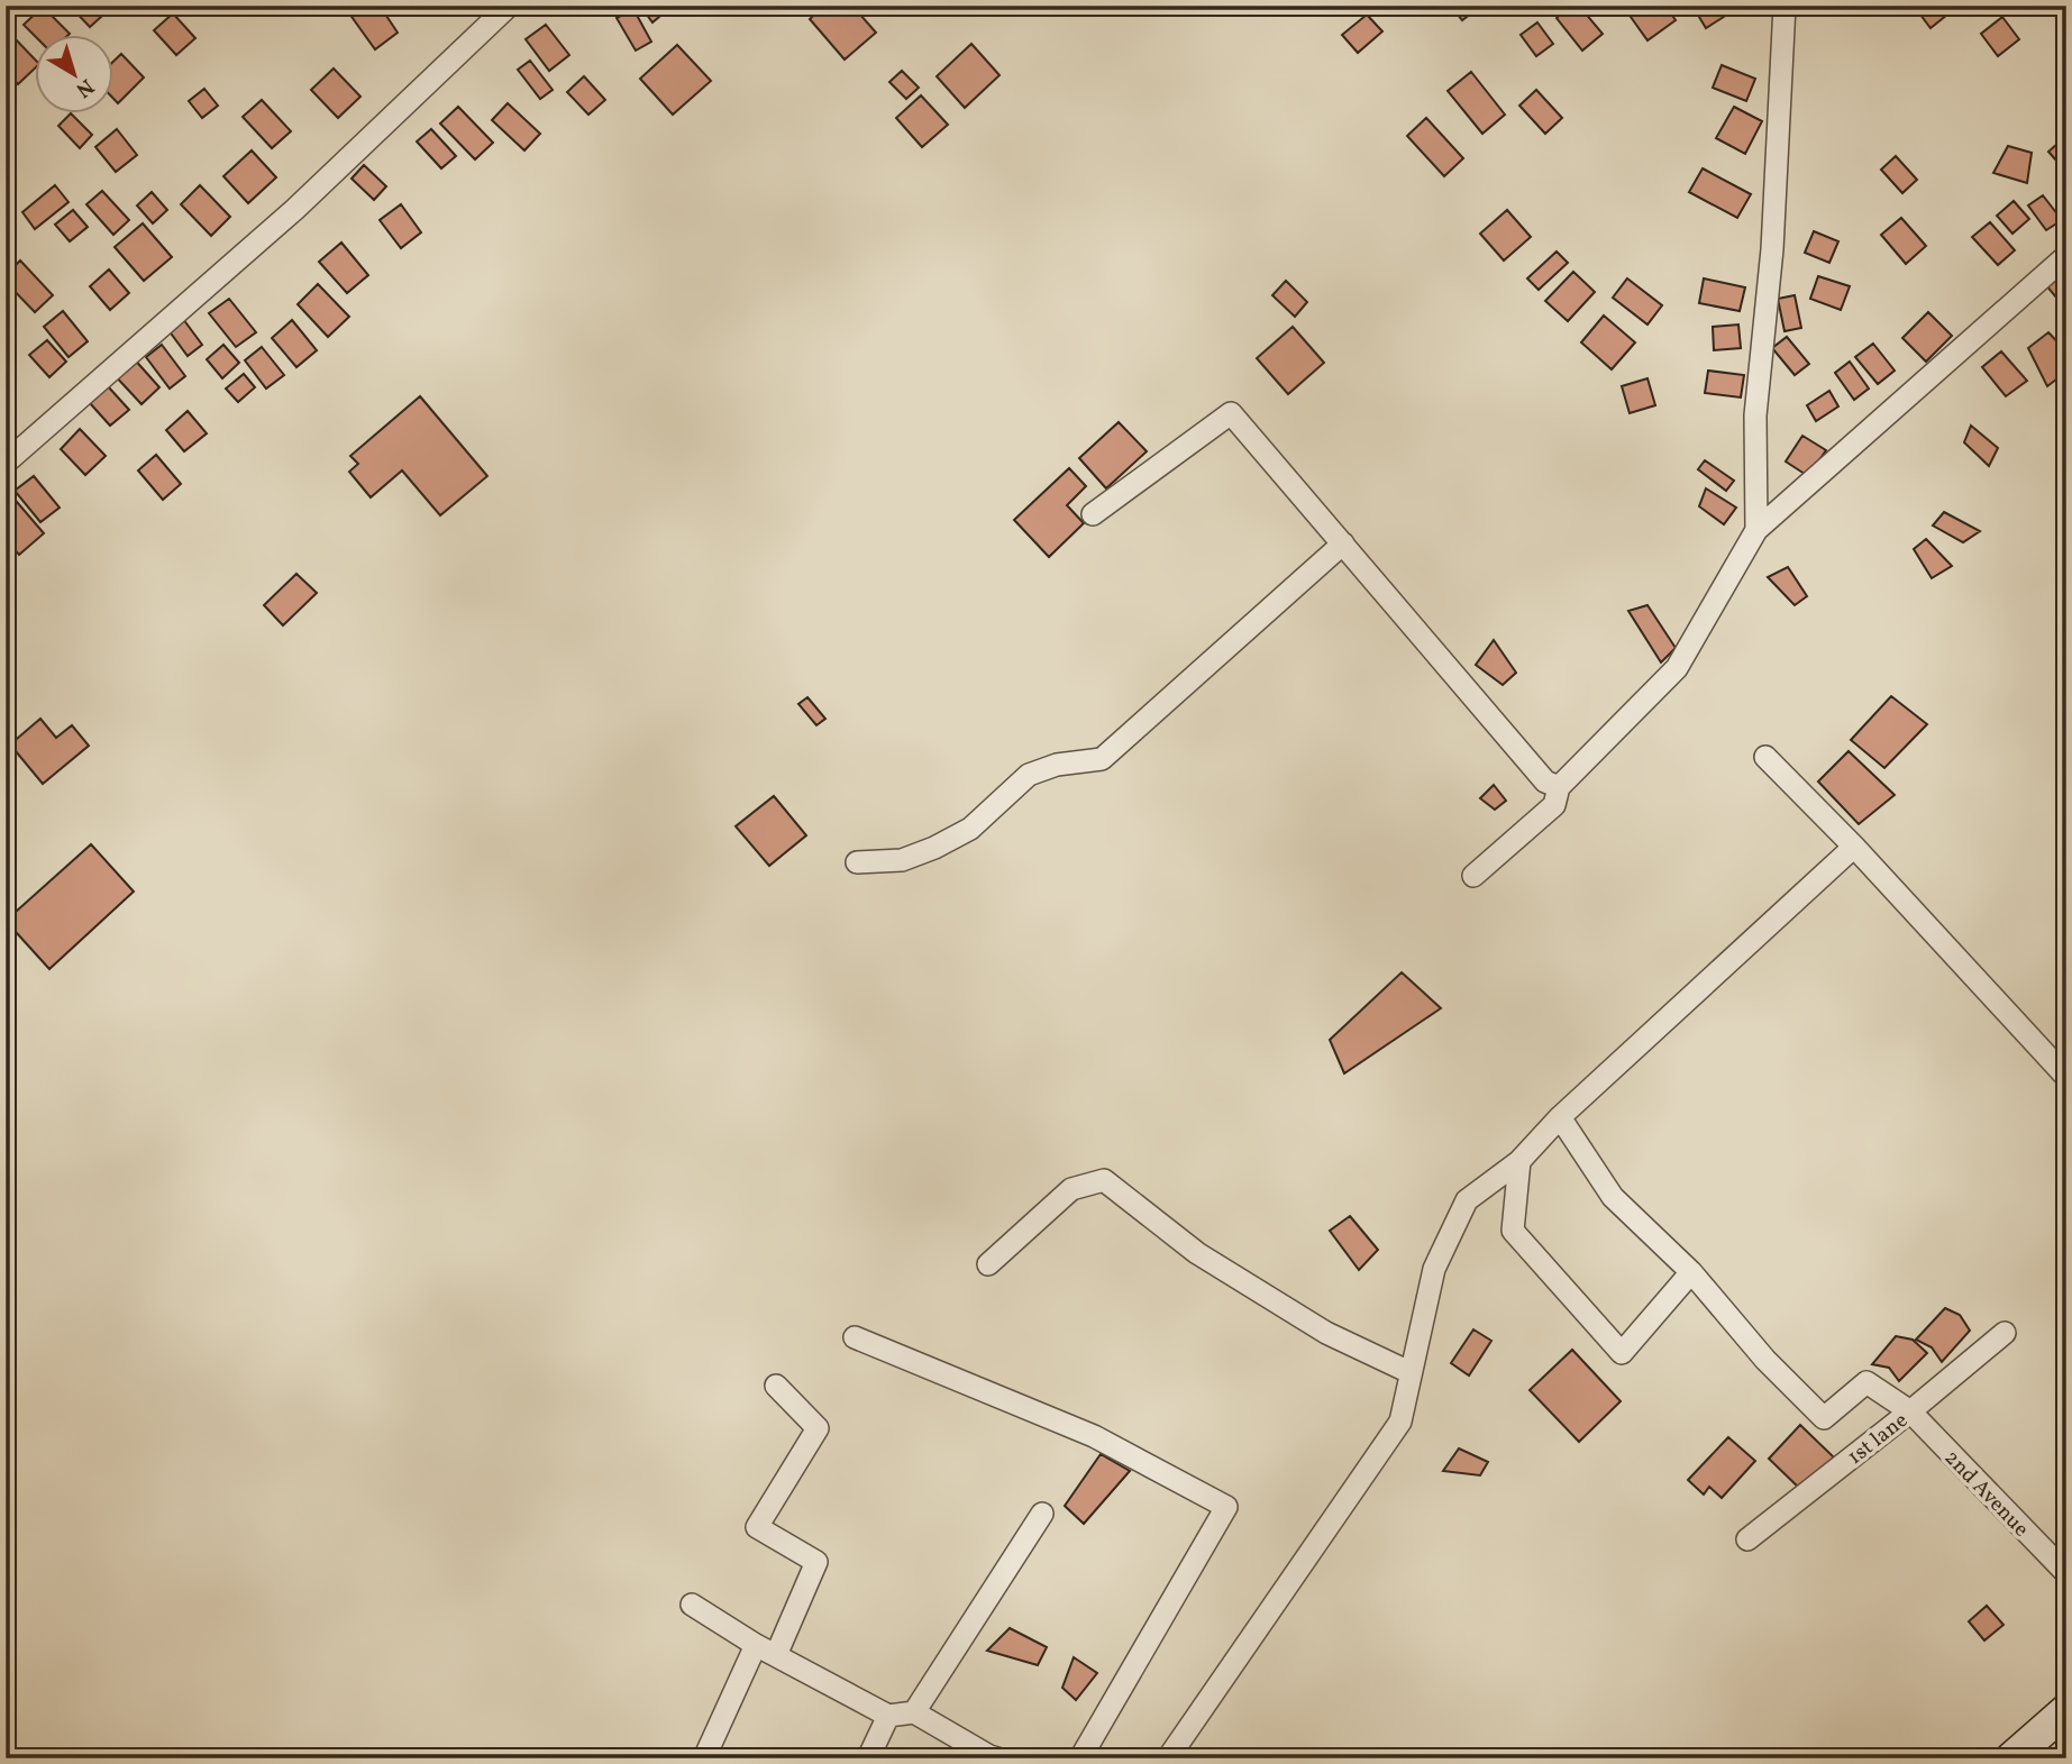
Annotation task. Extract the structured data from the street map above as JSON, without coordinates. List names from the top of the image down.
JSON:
{
  "streets": {
    "street": ["1st lane", "2nd Avenue"]
  },
  "crossings": [
    ["1st lane", "2nd Avenue"]
  ],
  "north": "bottom right"
}
